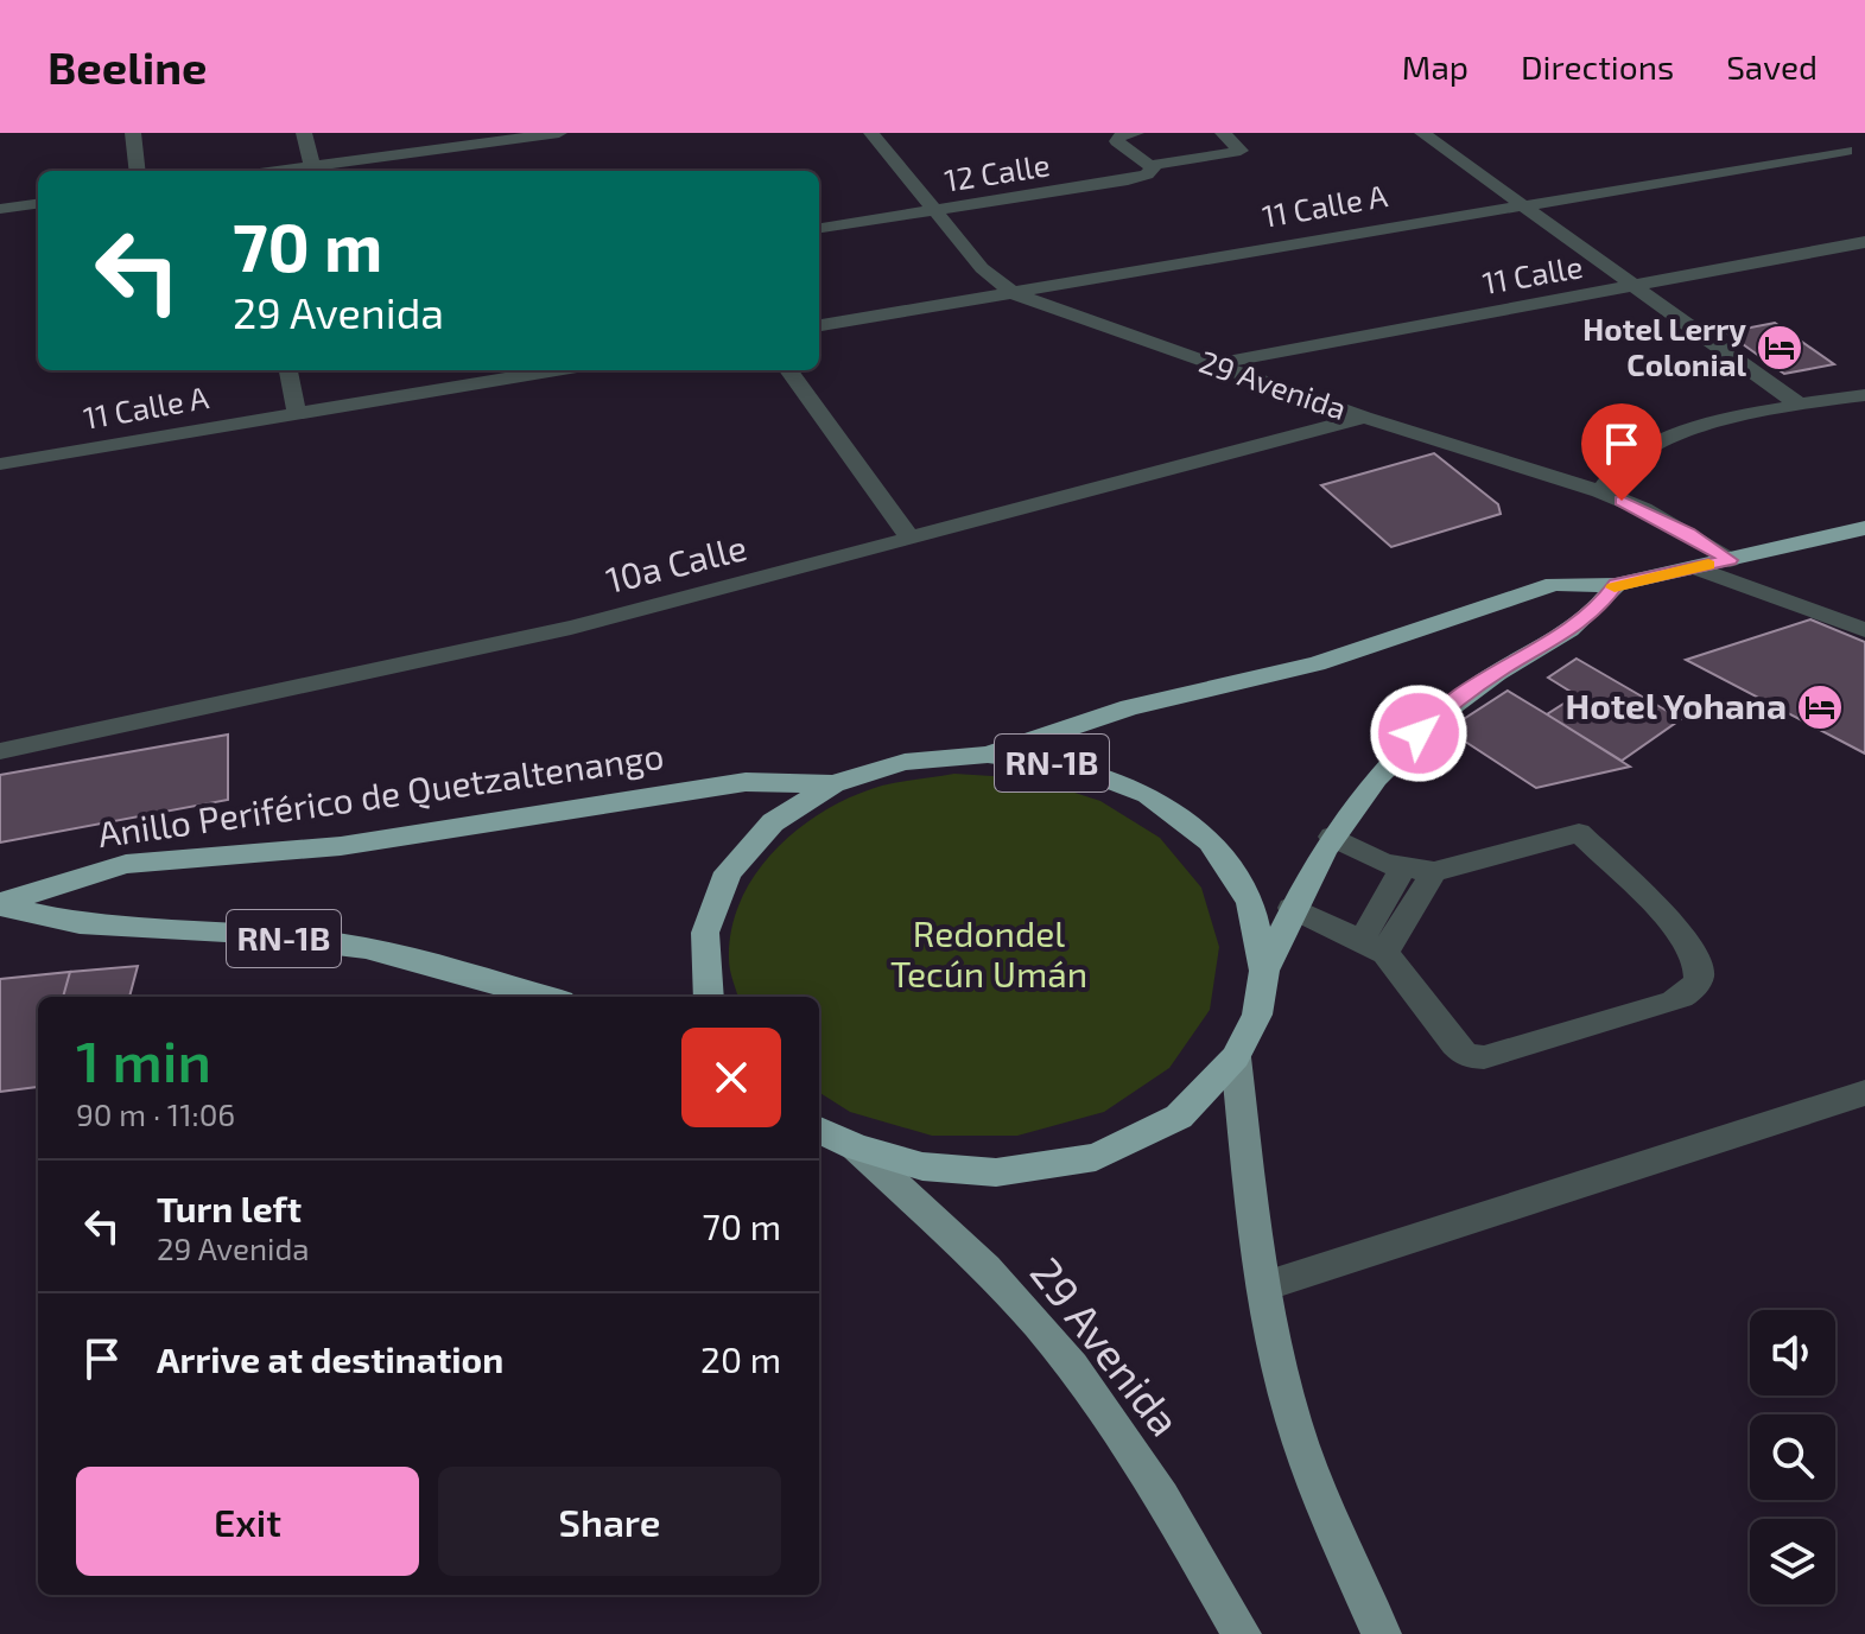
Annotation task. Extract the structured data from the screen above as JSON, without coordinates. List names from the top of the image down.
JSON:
{
  "streets": {
    "highway": ["RN-1B", "Anillo Periférico de Quetzaltenango"],
    "main road": ["29 Avenida"],
    "street": [
      "12 Calle",
      "11 Calle A",
      "11 Calle",
      "10a Calle"
    ]
  },
  "crossings": [
    ["12 Calle", "29 Avenida"],
    ["11 Calle A", "29 Avenida"],
    ["11 Calle", "29 Avenida"],
    ["29 Avenida", "10a Calle"],
    ["29 Avenida", "RN-1B"],
    ["RN-1B", "Anillo Periférico de Quetzaltenango"]
  ],
  "parks": ["Redondel Tecún Umán"],
  "places": {
    "hotel": ["Hotel Lerry Colonial", "Hotel Yohana"]
  },
  "page": {
    "header": "Beeline",
    "nav": ["Map", "Directions", "Saved"],
    "turn": ["70 m", "29 Avenida"],
    "heading": ["1 min", "90 m · 11:06"],
    "list": [
      {
        "name": "Turn left",
        "note": "29 Avenida",
        "value": "70 m"
      },
      {
        "name": "Arrive at destination",
        "value": "20 m"
      }
    ],
    "buttons": ["Exit", "Share"]
  }
}
